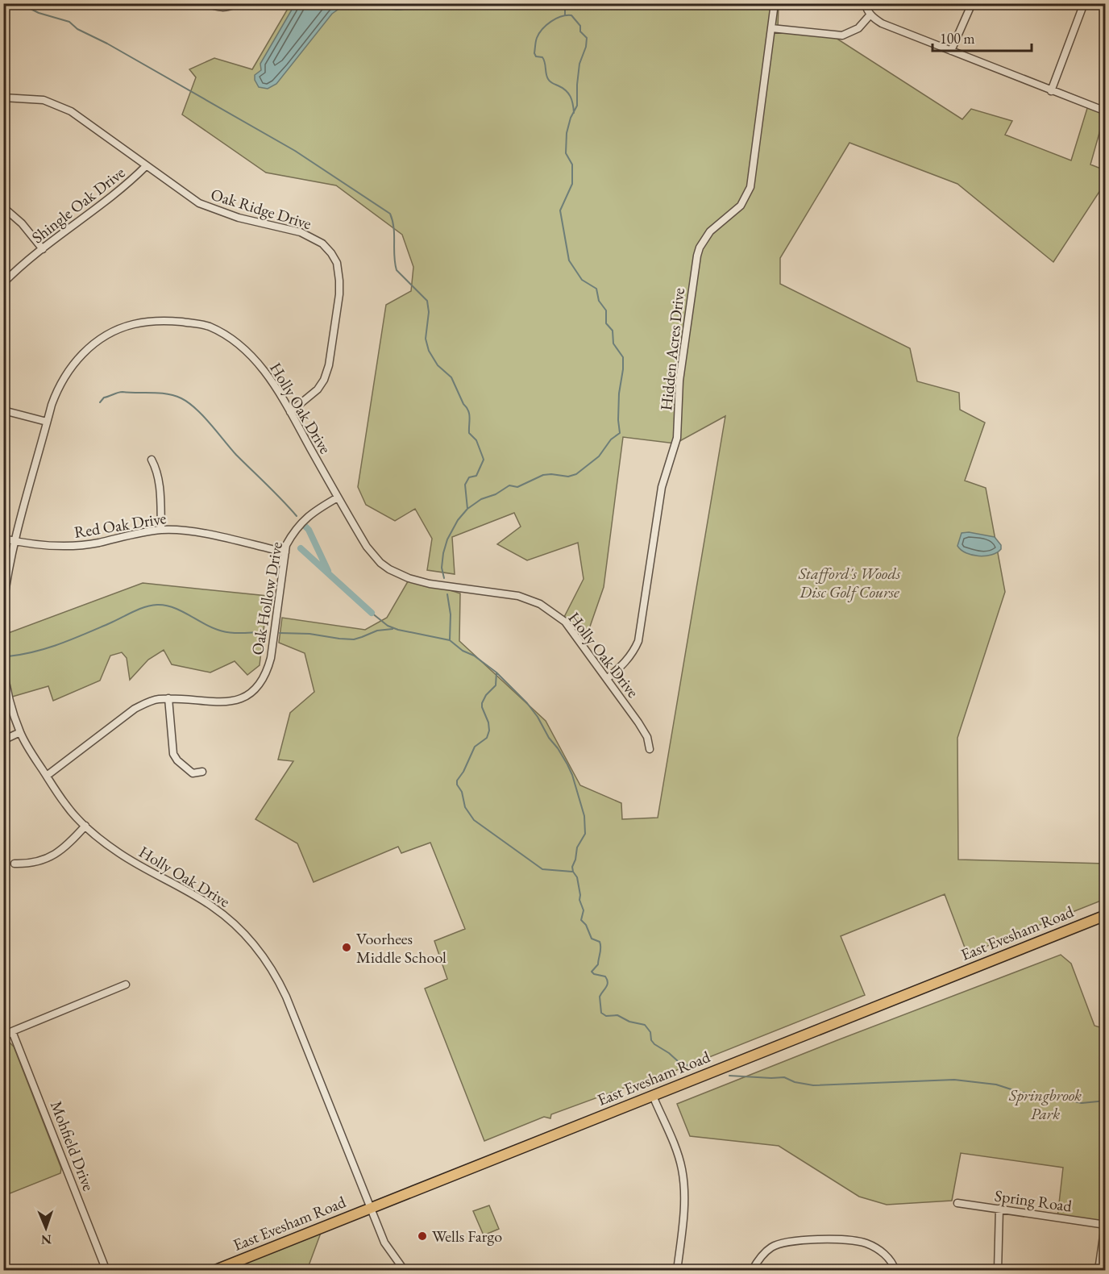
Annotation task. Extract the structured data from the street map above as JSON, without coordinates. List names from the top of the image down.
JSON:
{
  "streets": {
    "main road": ["East Evesham Road"],
    "street": [
      "Shingle Oak Drive",
      "Oak Ridge Drive",
      "Hidden Acres Drive",
      "Holly Oak Drive",
      "Red Oak Drive",
      "Oak Hollow Drive",
      "Mohfield Drive",
      "Spring Road"
    ]
  },
  "crossings": [
    ["Shingle Oak Drive", "Oak Ridge Drive"],
    ["Oak Ridge Drive", "Holly Oak Drive"],
    ["Hidden Acres Drive", "Holly Oak Drive"],
    ["Holly Oak Drive", "Red Oak Drive"],
    ["Holly Oak Drive", "Oak Hollow Drive"],
    ["Holly Oak Drive", "East Evesham Road"],
    ["Red Oak Drive", "Oak Hollow Drive"]
  ],
  "parks": ["Stafford's Woods Disc Golf Course", "Springbrook Park"],
  "places": ["Voorhees Middle School", "Wells Fargo"],
  "scale_bar": "100 m",
  "north": "bottom"
}
